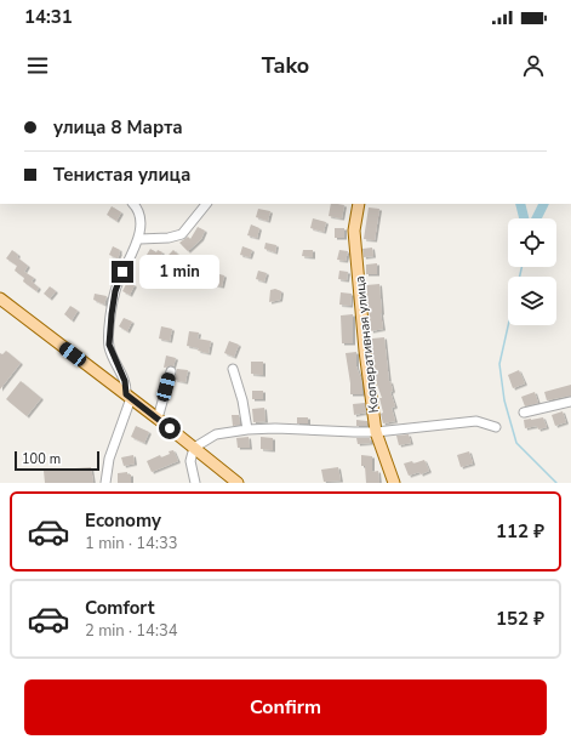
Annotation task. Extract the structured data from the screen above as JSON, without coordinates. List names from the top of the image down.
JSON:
{
  "streets": {
    "main road": ["Кооперативная улица"]
  },
  "scale_bar": "100 m",
  "page": {
    "status": "14:31",
    "header": "Tako",
    "banner": ["улица 8 Марта", "Тенистая улица"],
    "bubble": "1 min",
    "scale": "100 m",
    "list": [
      {
        "name": "Economy",
        "note": "1 min · 14:33",
        "value": "112 ₽"
      },
      {
        "name": "Comfort",
        "note": "2 min · 14:34",
        "value": "152 ₽"
      }
    ],
    "buttons": "Confirm"
  }
}
